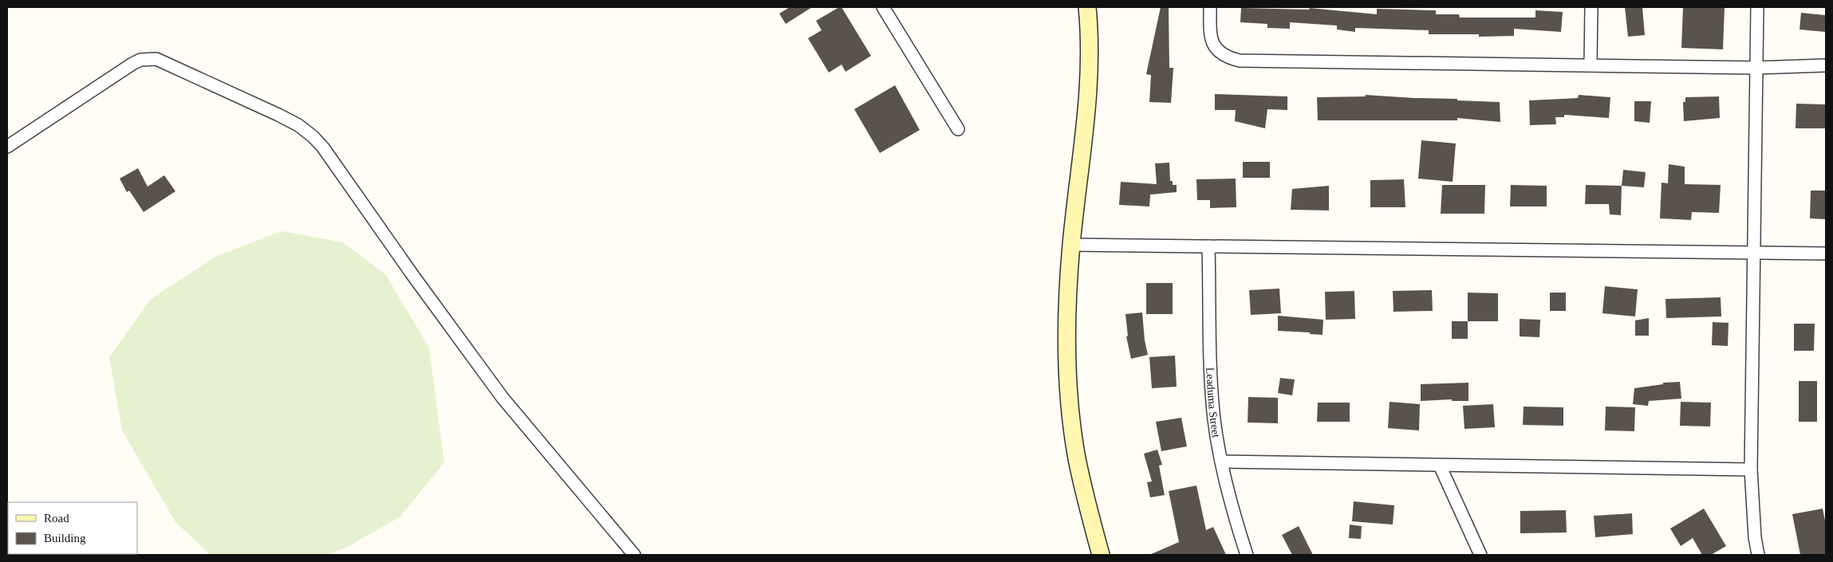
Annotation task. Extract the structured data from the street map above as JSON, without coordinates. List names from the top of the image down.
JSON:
{
  "streets": {
    "street": ["Leaduma Street"]
  },
  "legend": ["Road", "Building"]
}
